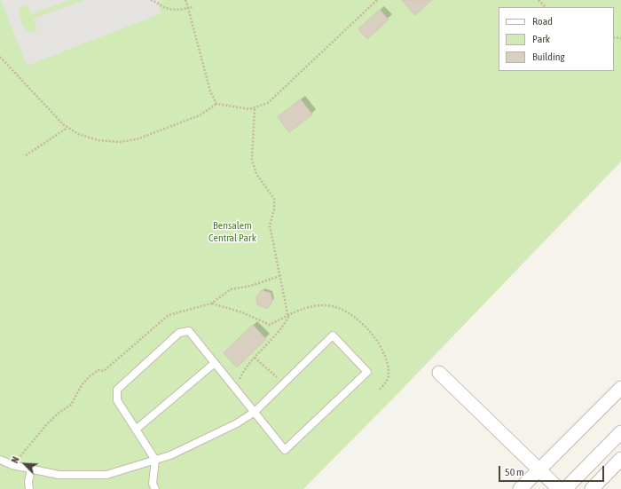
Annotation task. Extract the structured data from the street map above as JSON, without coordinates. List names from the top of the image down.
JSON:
{
  "parks": ["Bensalem Central Park"],
  "legend": ["Road", "Park", "Building"],
  "scale_bar": "50 m",
  "north": "top left"
}
